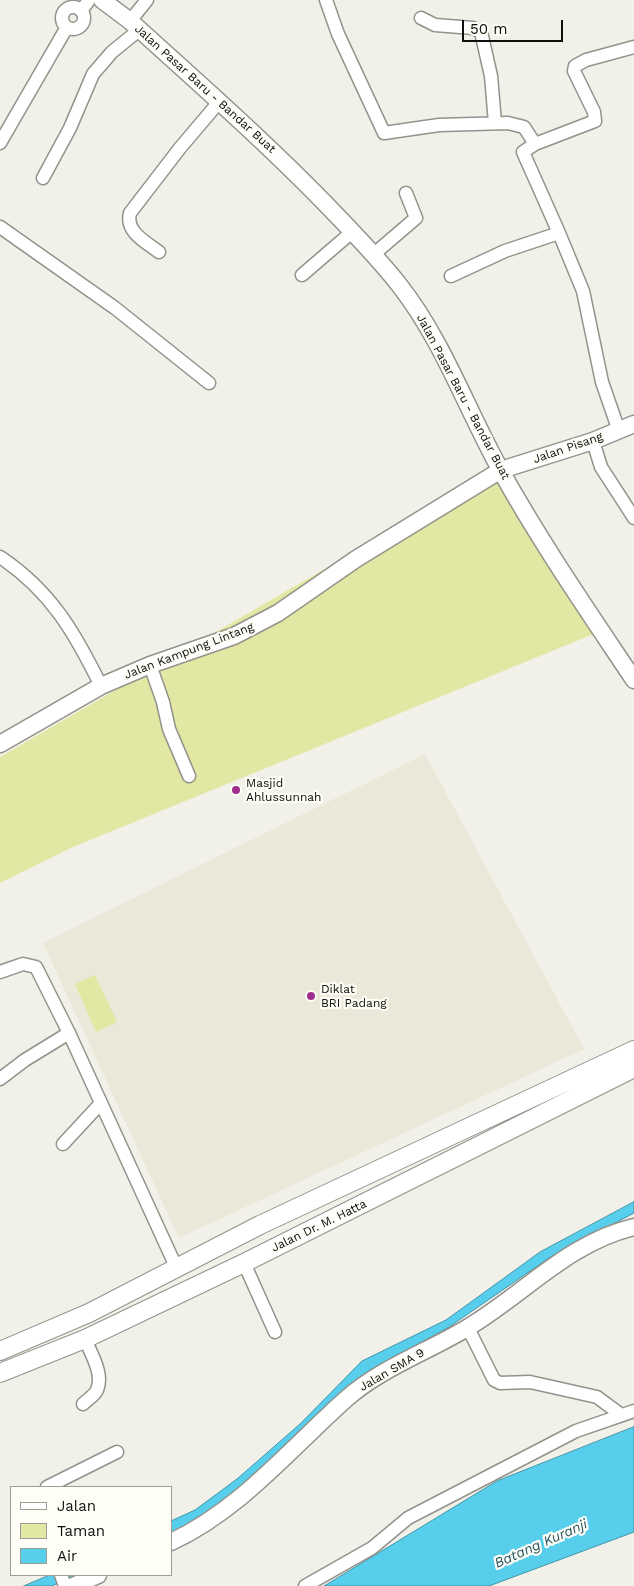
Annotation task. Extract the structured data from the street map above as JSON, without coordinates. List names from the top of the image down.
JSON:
{
  "streets": {
    "main road": ["Jalan Dr. M. Hatta"],
    "street": [
      "Jalan Pasar Baru - Bandar Buat",
      "Jalan Pisang",
      "Jalan Kampung Lintang",
      "Jalan SMA 9"
    ]
  },
  "crossings": [
    ["Jalan Pasar Baru - Bandar Buat", "Jalan Pisang"],
    ["Jalan Pasar Baru - Bandar Buat", "Jalan Kampung Lintang"],
    ["Jalan Pisang", "Jalan Kampung Lintang"]
  ],
  "water": ["Batang Kuranji"],
  "places": ["Masjid Ahlussunnah", "Diklat BRI Padang"],
  "legend": ["Jalan", "Taman", "Air"],
  "scale_bar": "50 m"
}
